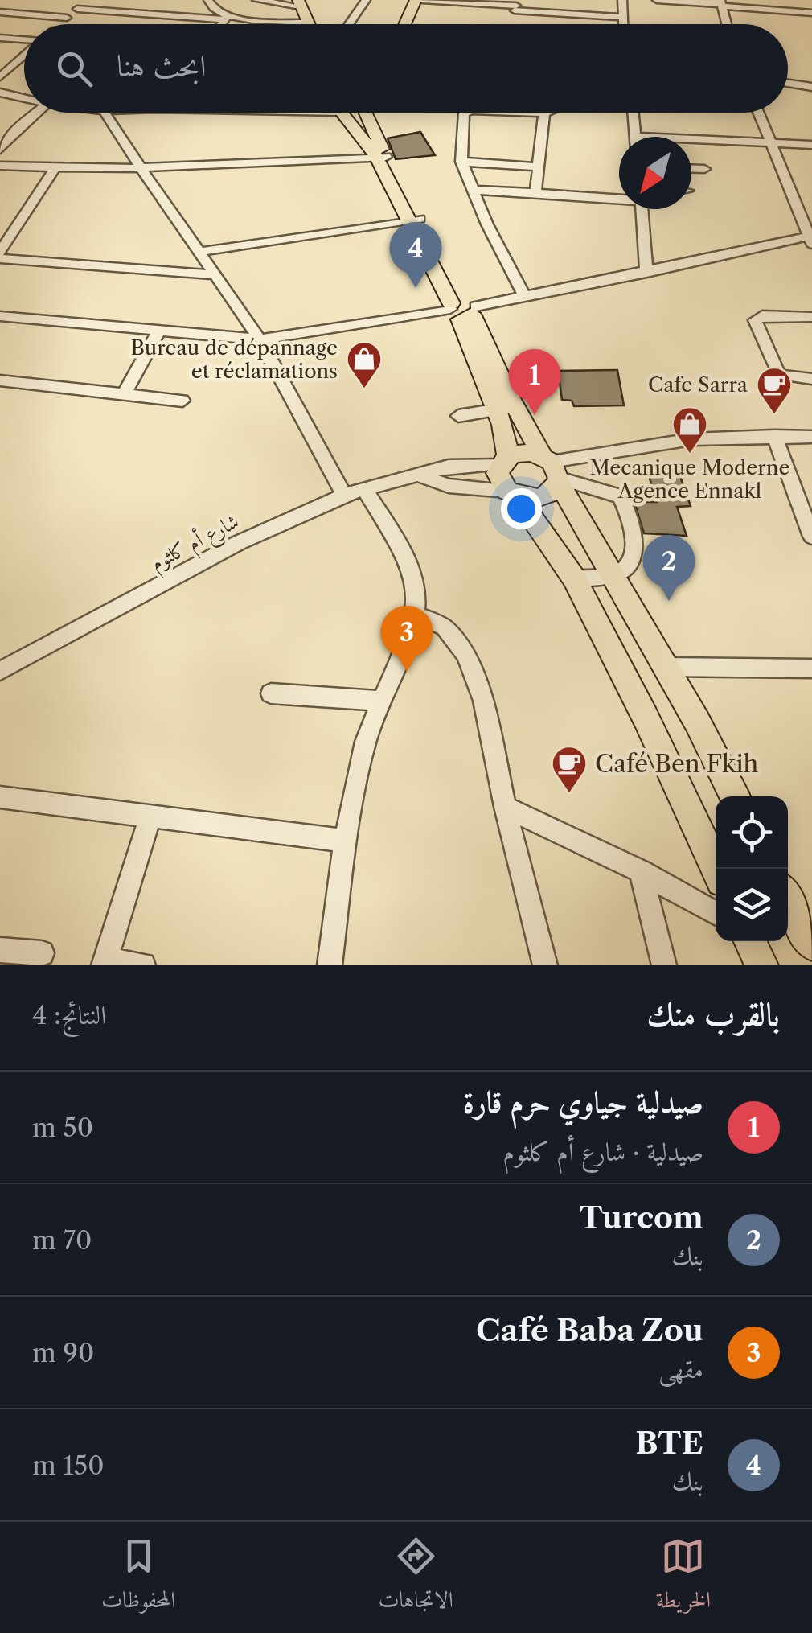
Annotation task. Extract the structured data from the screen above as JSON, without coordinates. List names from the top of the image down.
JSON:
{
  "streets": {
    "street": ["شارع أم كلثوم"]
  },
  "places": {
    "shop": ["Bureau de dépannage et réclamations", "Mecanique Moderne Agence Ennakl"],
    "cafe": ["Cafe Sarra", "Café Ben Fkih"]
  },
  "north": "bottom left",
  "page": {
    "search": "ابحث هنا",
    "pins": [
      "4",
      "1",
      "2",
      "3"
    ],
    "heading": ["بالقرب منك", "النتائج: 4"],
    "list": [
      {
        "mark": "1",
        "name": "صيدلية جياوي حرم قارة",
        "note": "صيدلية · شارع أم كلثوم",
        "value": "50 m"
      },
      {
        "mark": "2",
        "name": "Turcom",
        "note": "بنك",
        "value": "70 m"
      },
      {
        "mark": "3",
        "name": "Café Baba Zou",
        "note": "مقهى",
        "value": "90 m"
      },
      {
        "mark": "4",
        "name": "BTE",
        "note": "بنك",
        "value": "150 m"
      }
    ],
    "nav": ["الخريطة", "الاتجاهات", "المحفوظات"]
  }
}
